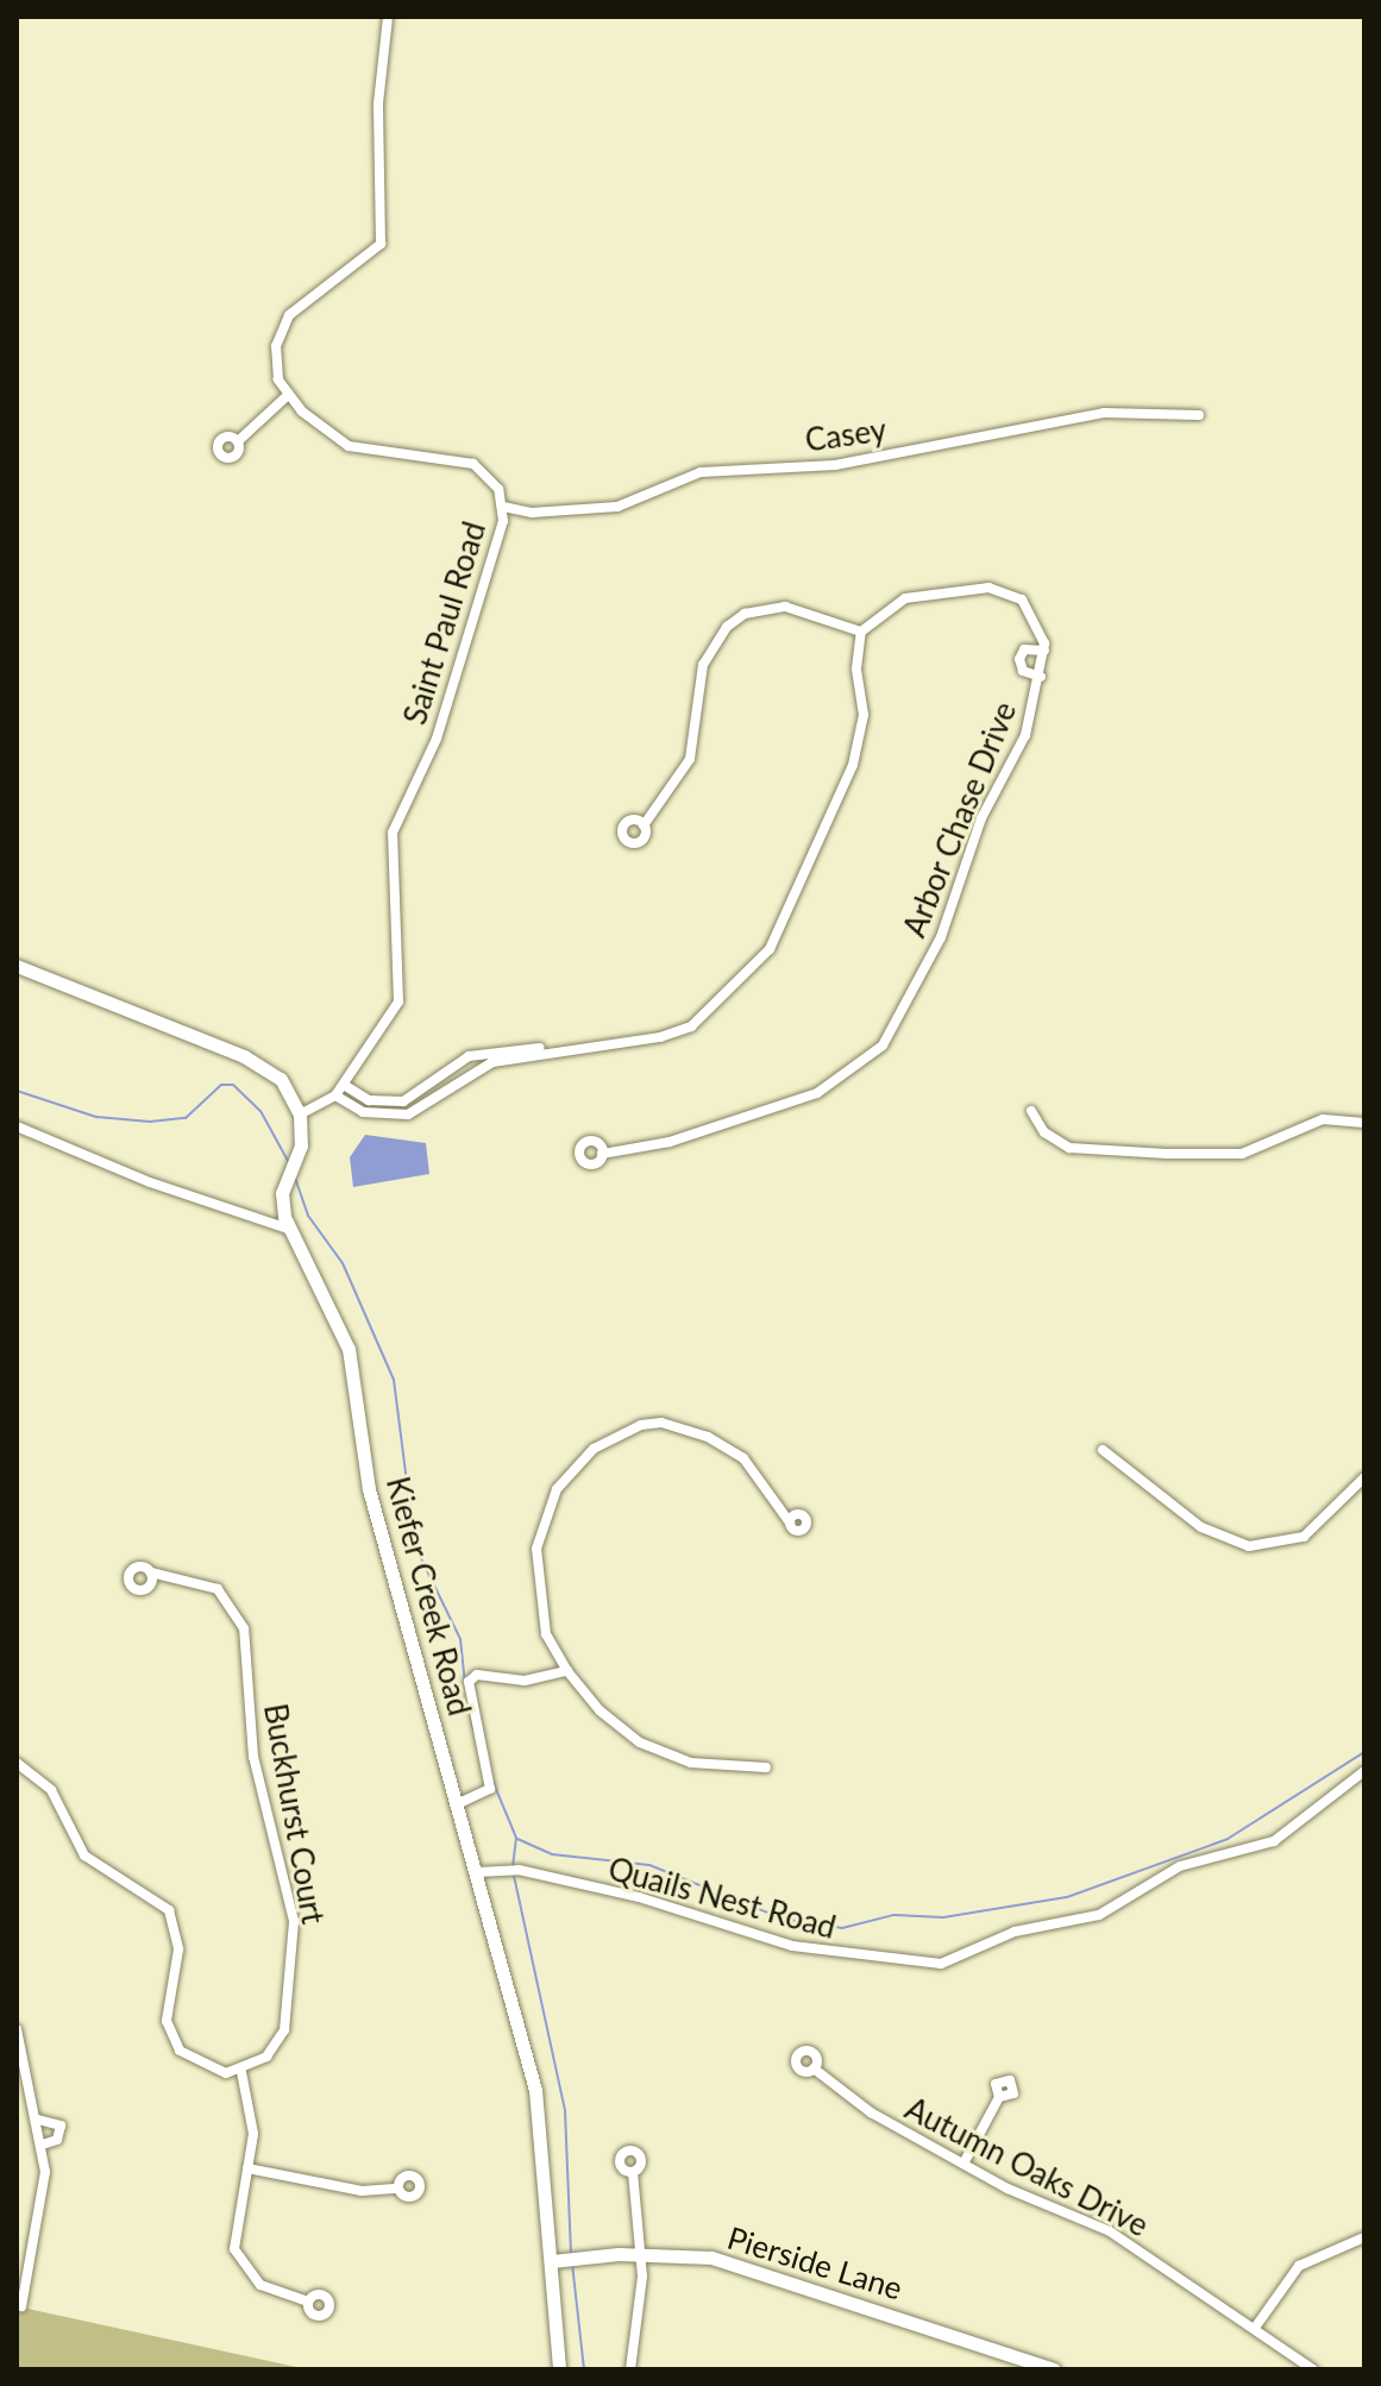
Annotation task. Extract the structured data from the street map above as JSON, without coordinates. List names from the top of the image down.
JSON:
{
  "streets": {
    "street": [
      "Casey",
      "Saint Paul Road",
      "Arbor Chase Drive",
      "Kiefer Creek Road",
      "Buckhurst Court",
      "Quails Nest Road",
      "Autumn Oaks Drive",
      "Pierside Lane"
    ]
  },
  "crossings": [
    ["Casey", "Saint Paul Road"],
    ["Saint Paul Road", "Kiefer Creek Road"],
    ["Kiefer Creek Road", "Quails Nest Road"],
    ["Kiefer Creek Road", "Pierside Lane"]
  ]
}
